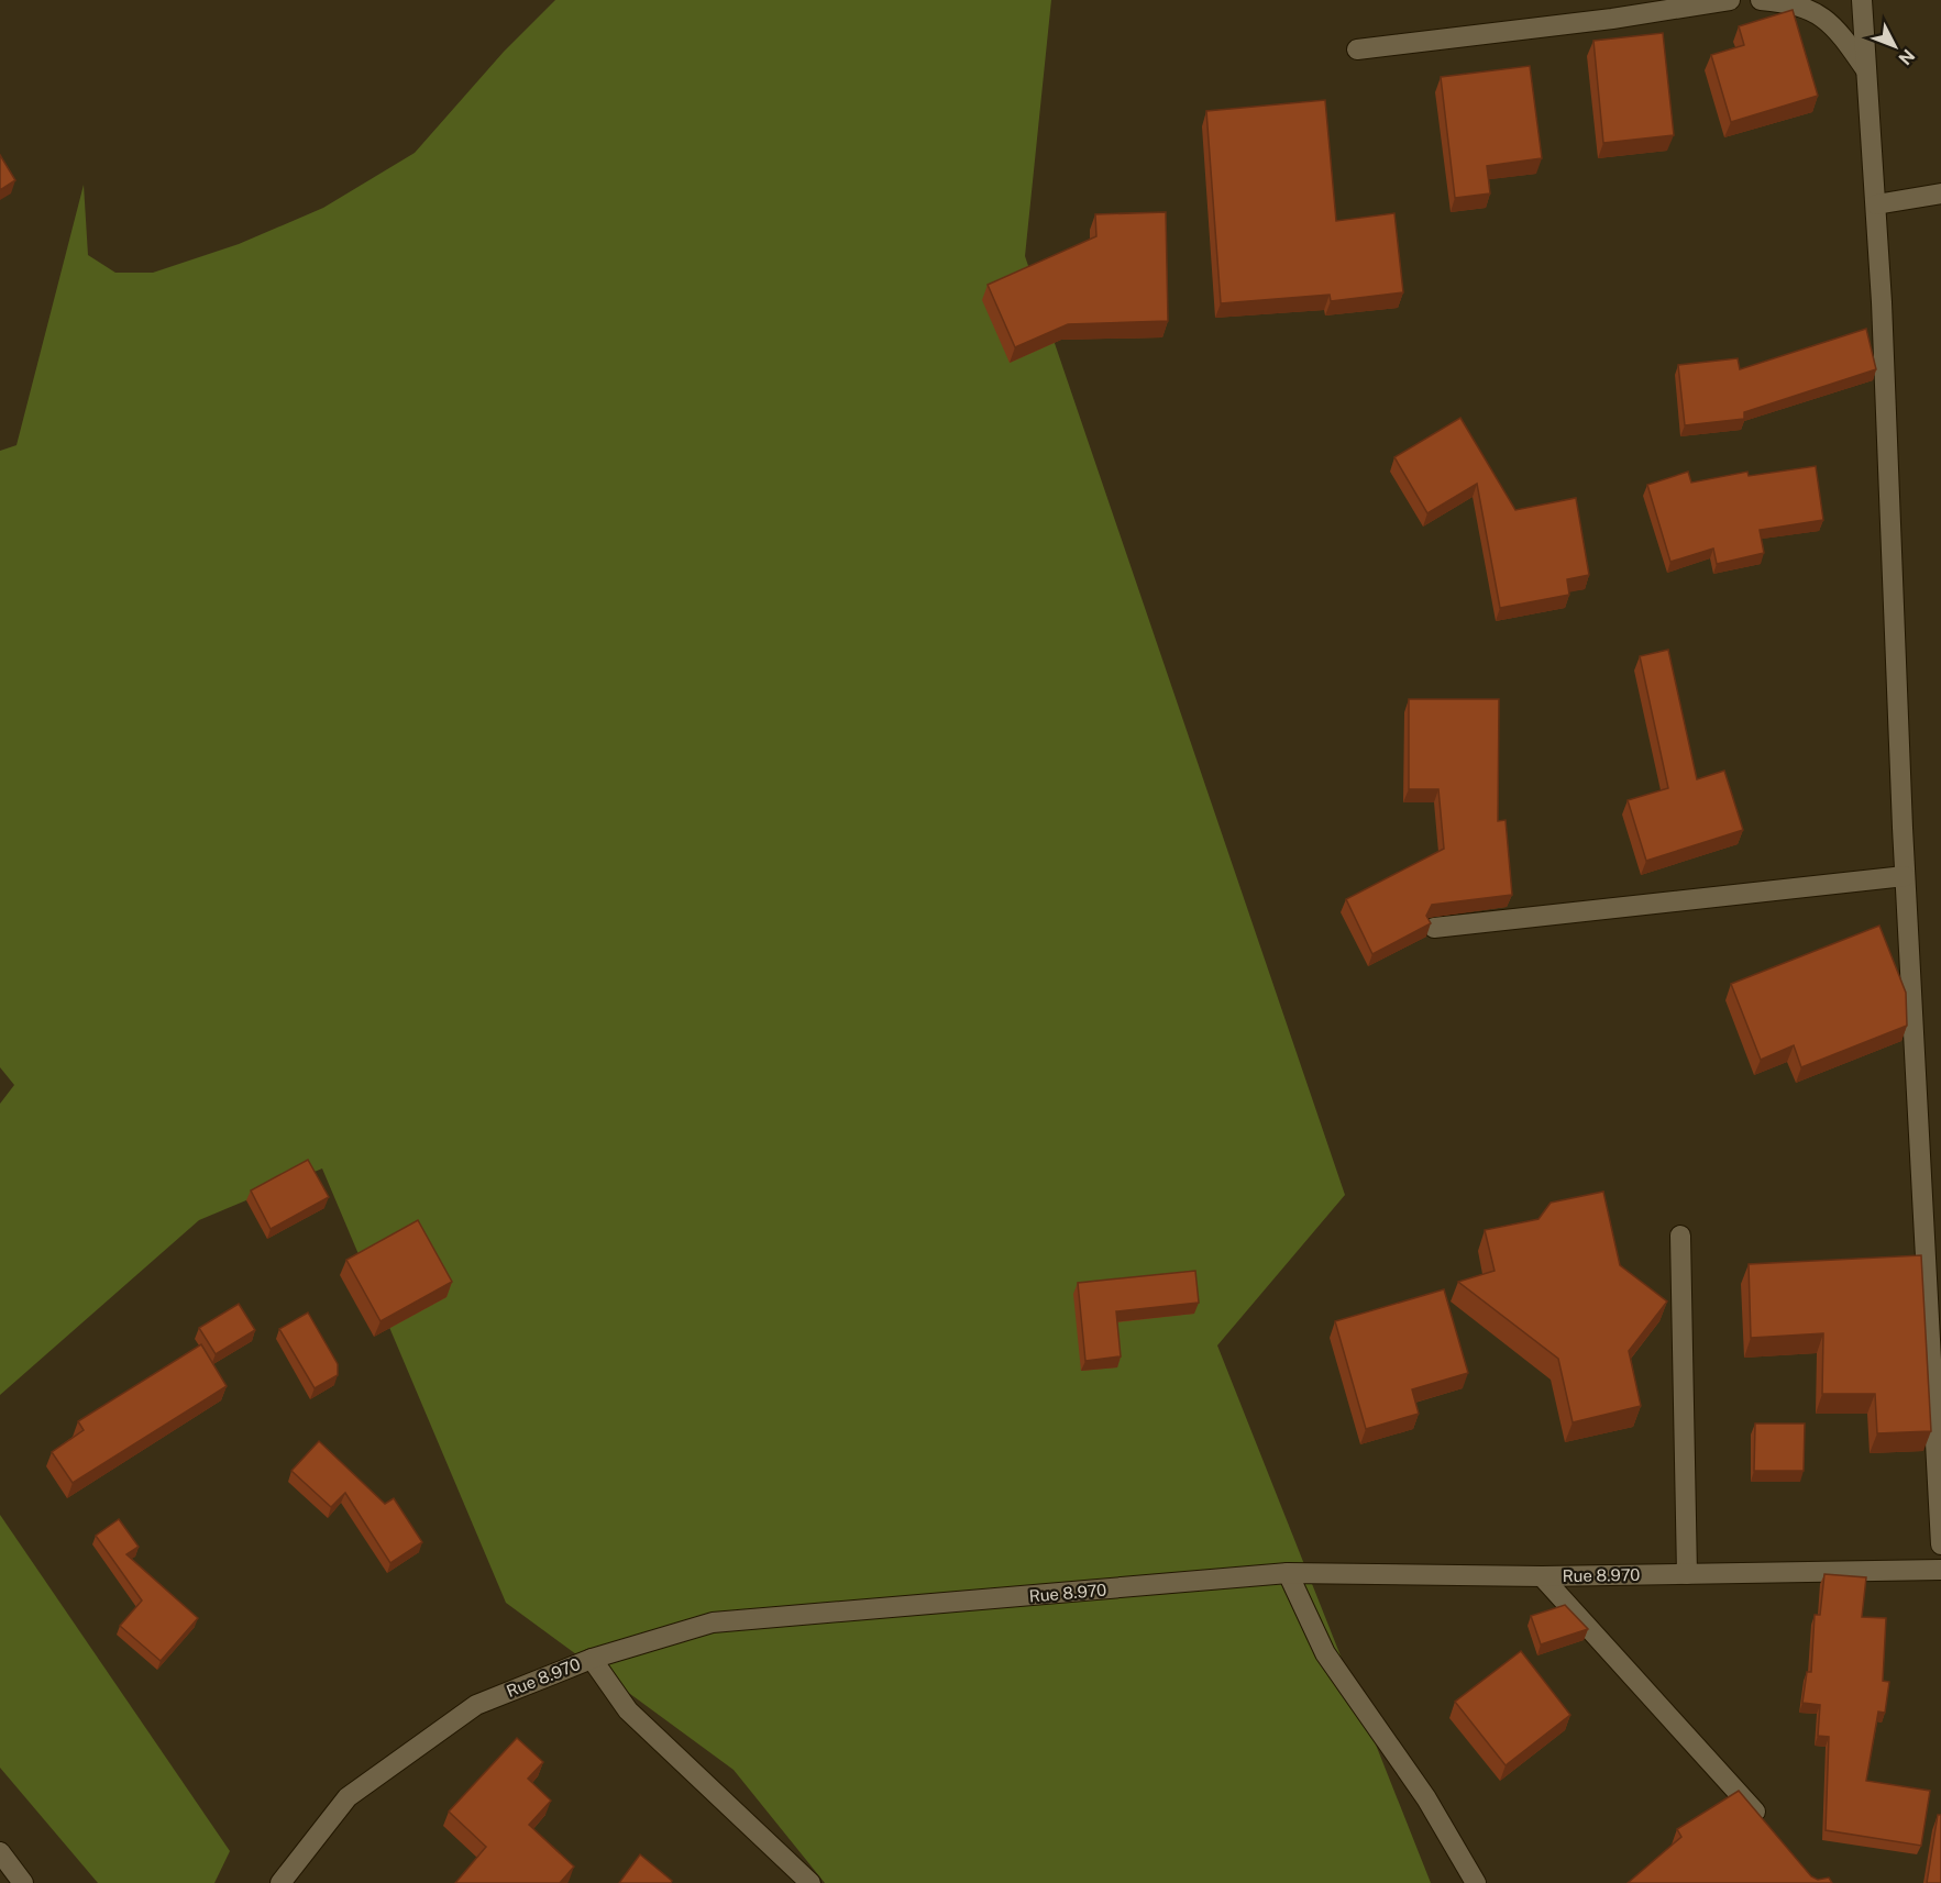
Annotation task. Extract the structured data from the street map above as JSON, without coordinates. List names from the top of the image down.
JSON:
{
  "streets": {
    "street": ["Rue 8.970"]
  },
  "north": "bottom right"
}
